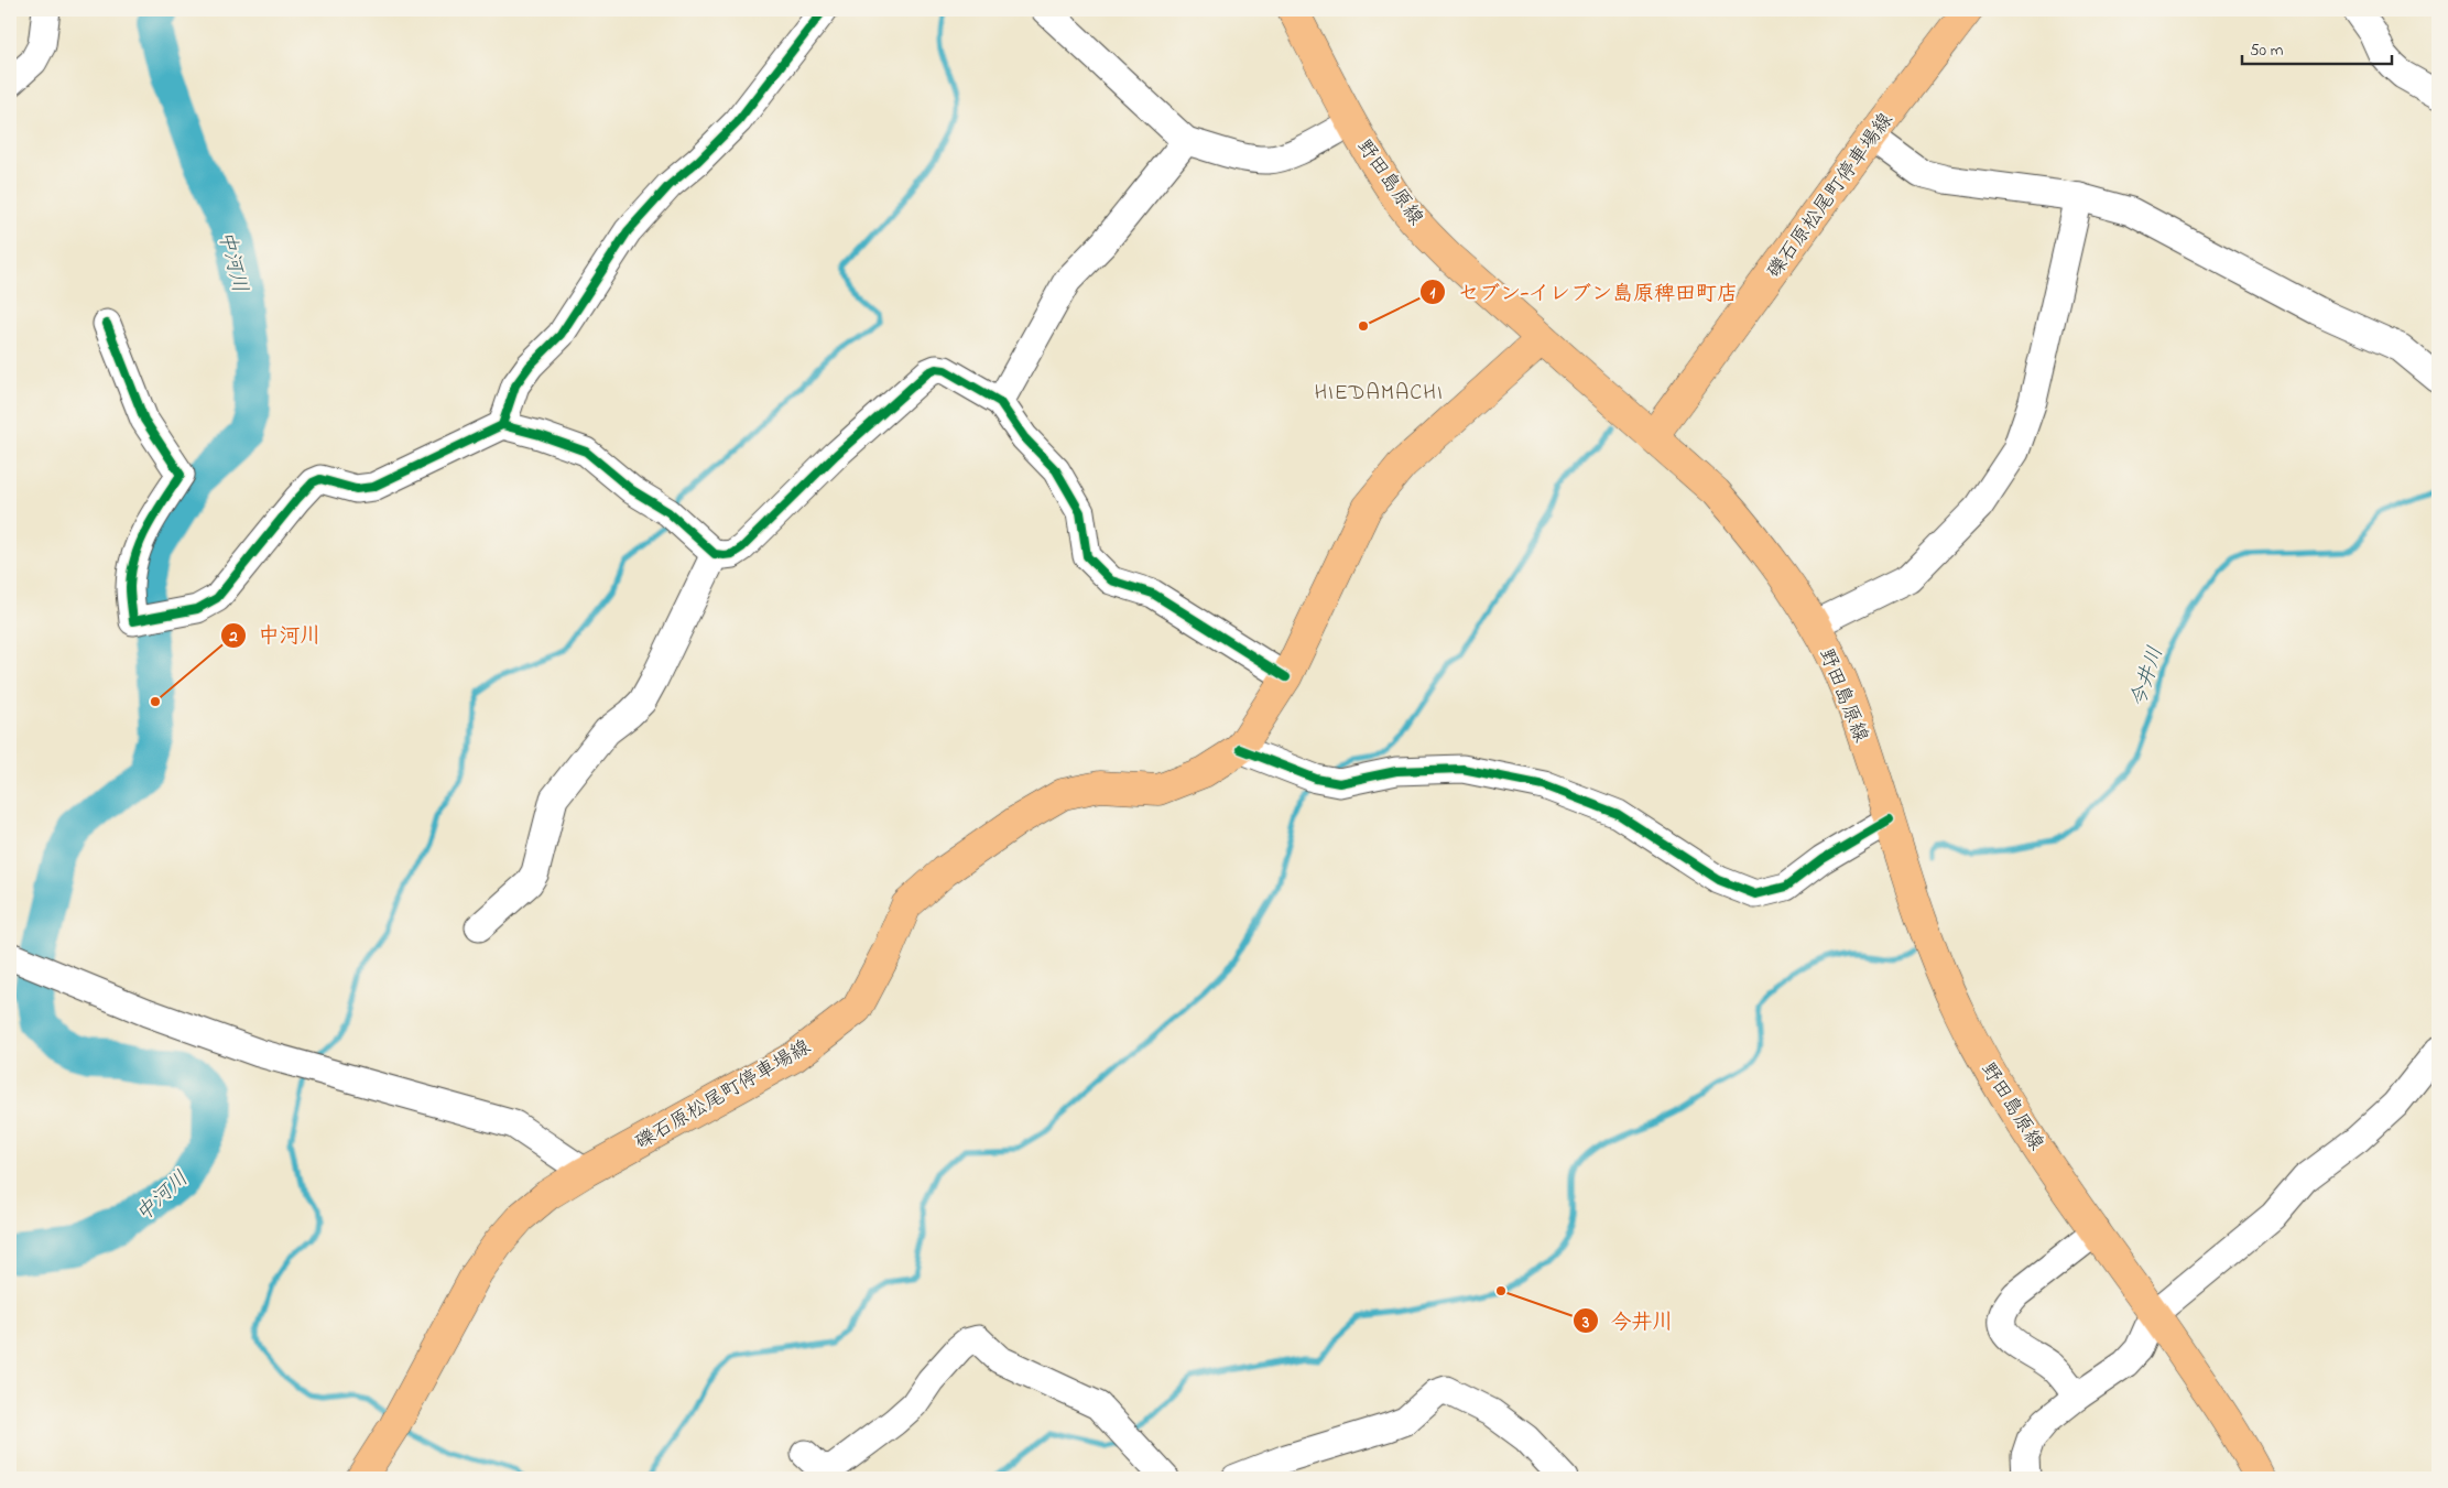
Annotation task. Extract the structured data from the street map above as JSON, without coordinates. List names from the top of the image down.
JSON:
{
  "streets": {
    "main road": ["野田島原線", "礫石原松尾町停車場線"]
  },
  "crossings": [
    ["野田島原線", "礫石原松尾町停車場線"]
  ],
  "districts": ["HIEDAMACHI"],
  "water": ["中河川", "今井川"],
  "places": ["セブン-イレブン島原稗田町店", "中河川", "今井川"],
  "scale_bar": "50 m"
}
